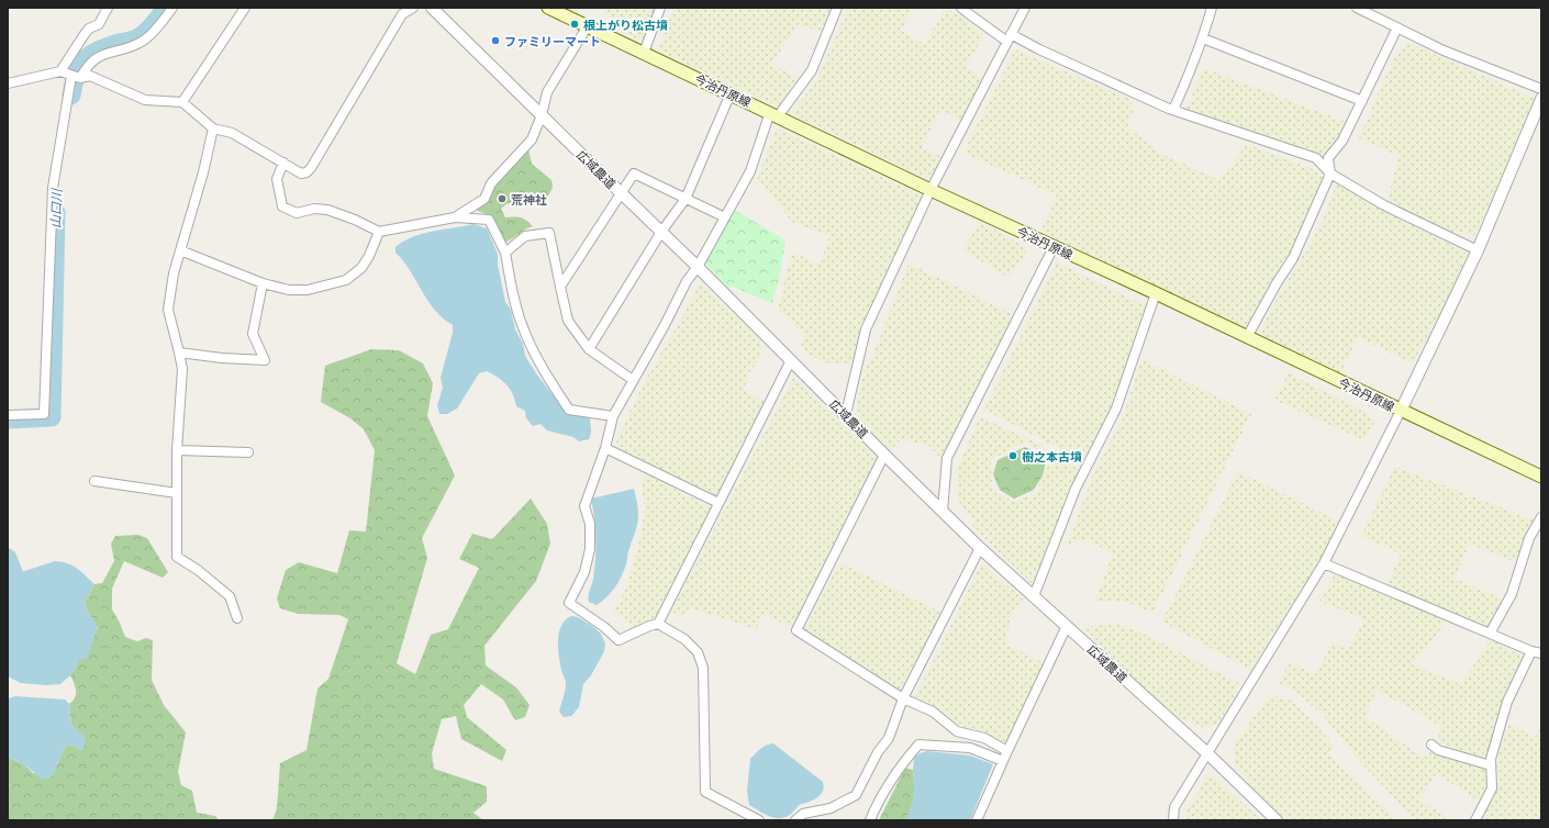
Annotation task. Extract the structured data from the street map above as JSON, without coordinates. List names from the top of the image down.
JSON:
{
  "streets": {
    "main road": ["今治丹原線"],
    "street": ["広域農道"]
  },
  "water": ["山口川"],
  "places": [
    "根上がり松古墳",
    "ファミリーマート",
    "荒神社",
    "樹之本古墳"
  ]
}
